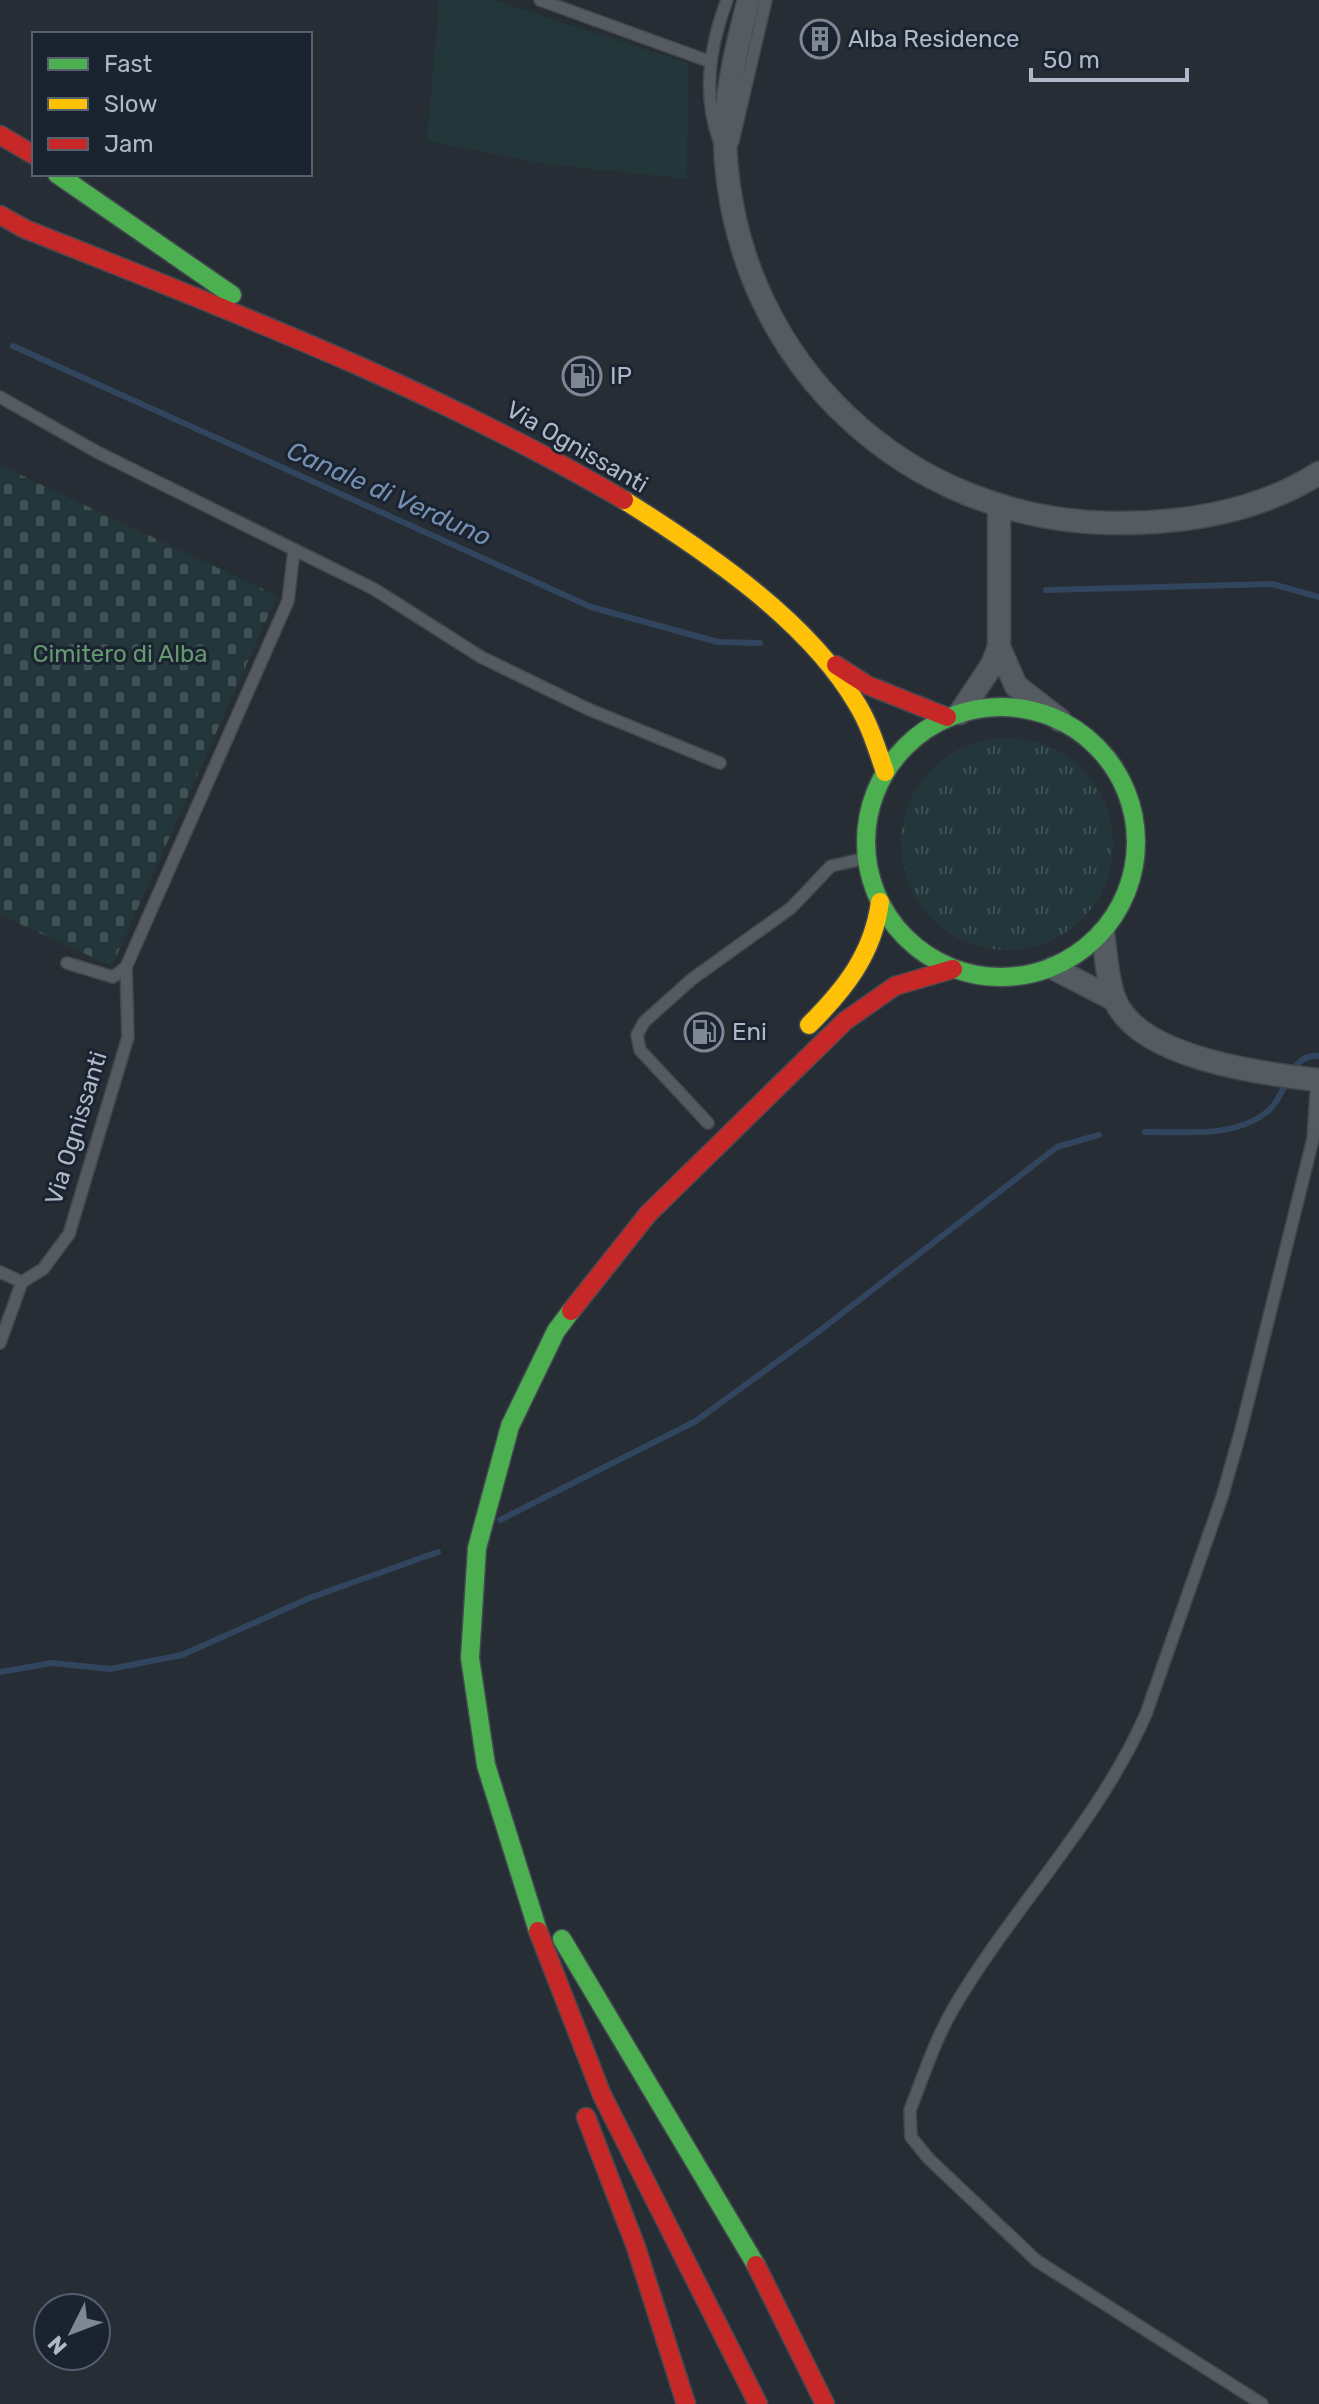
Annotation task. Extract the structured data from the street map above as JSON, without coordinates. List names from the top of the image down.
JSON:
{
  "streets": {
    "main road": ["Via Ognissanti"]
  },
  "water": ["Canale di Verduno"],
  "parks": ["Cimitero di Alba"],
  "places": {
    "building": ["Alba Residence"],
    "fuel station": ["IP", "Eni"]
  },
  "legend": ["Fast", "Slow", "Jam"],
  "scale_bar": "50 m",
  "north": "bottom left"
}
